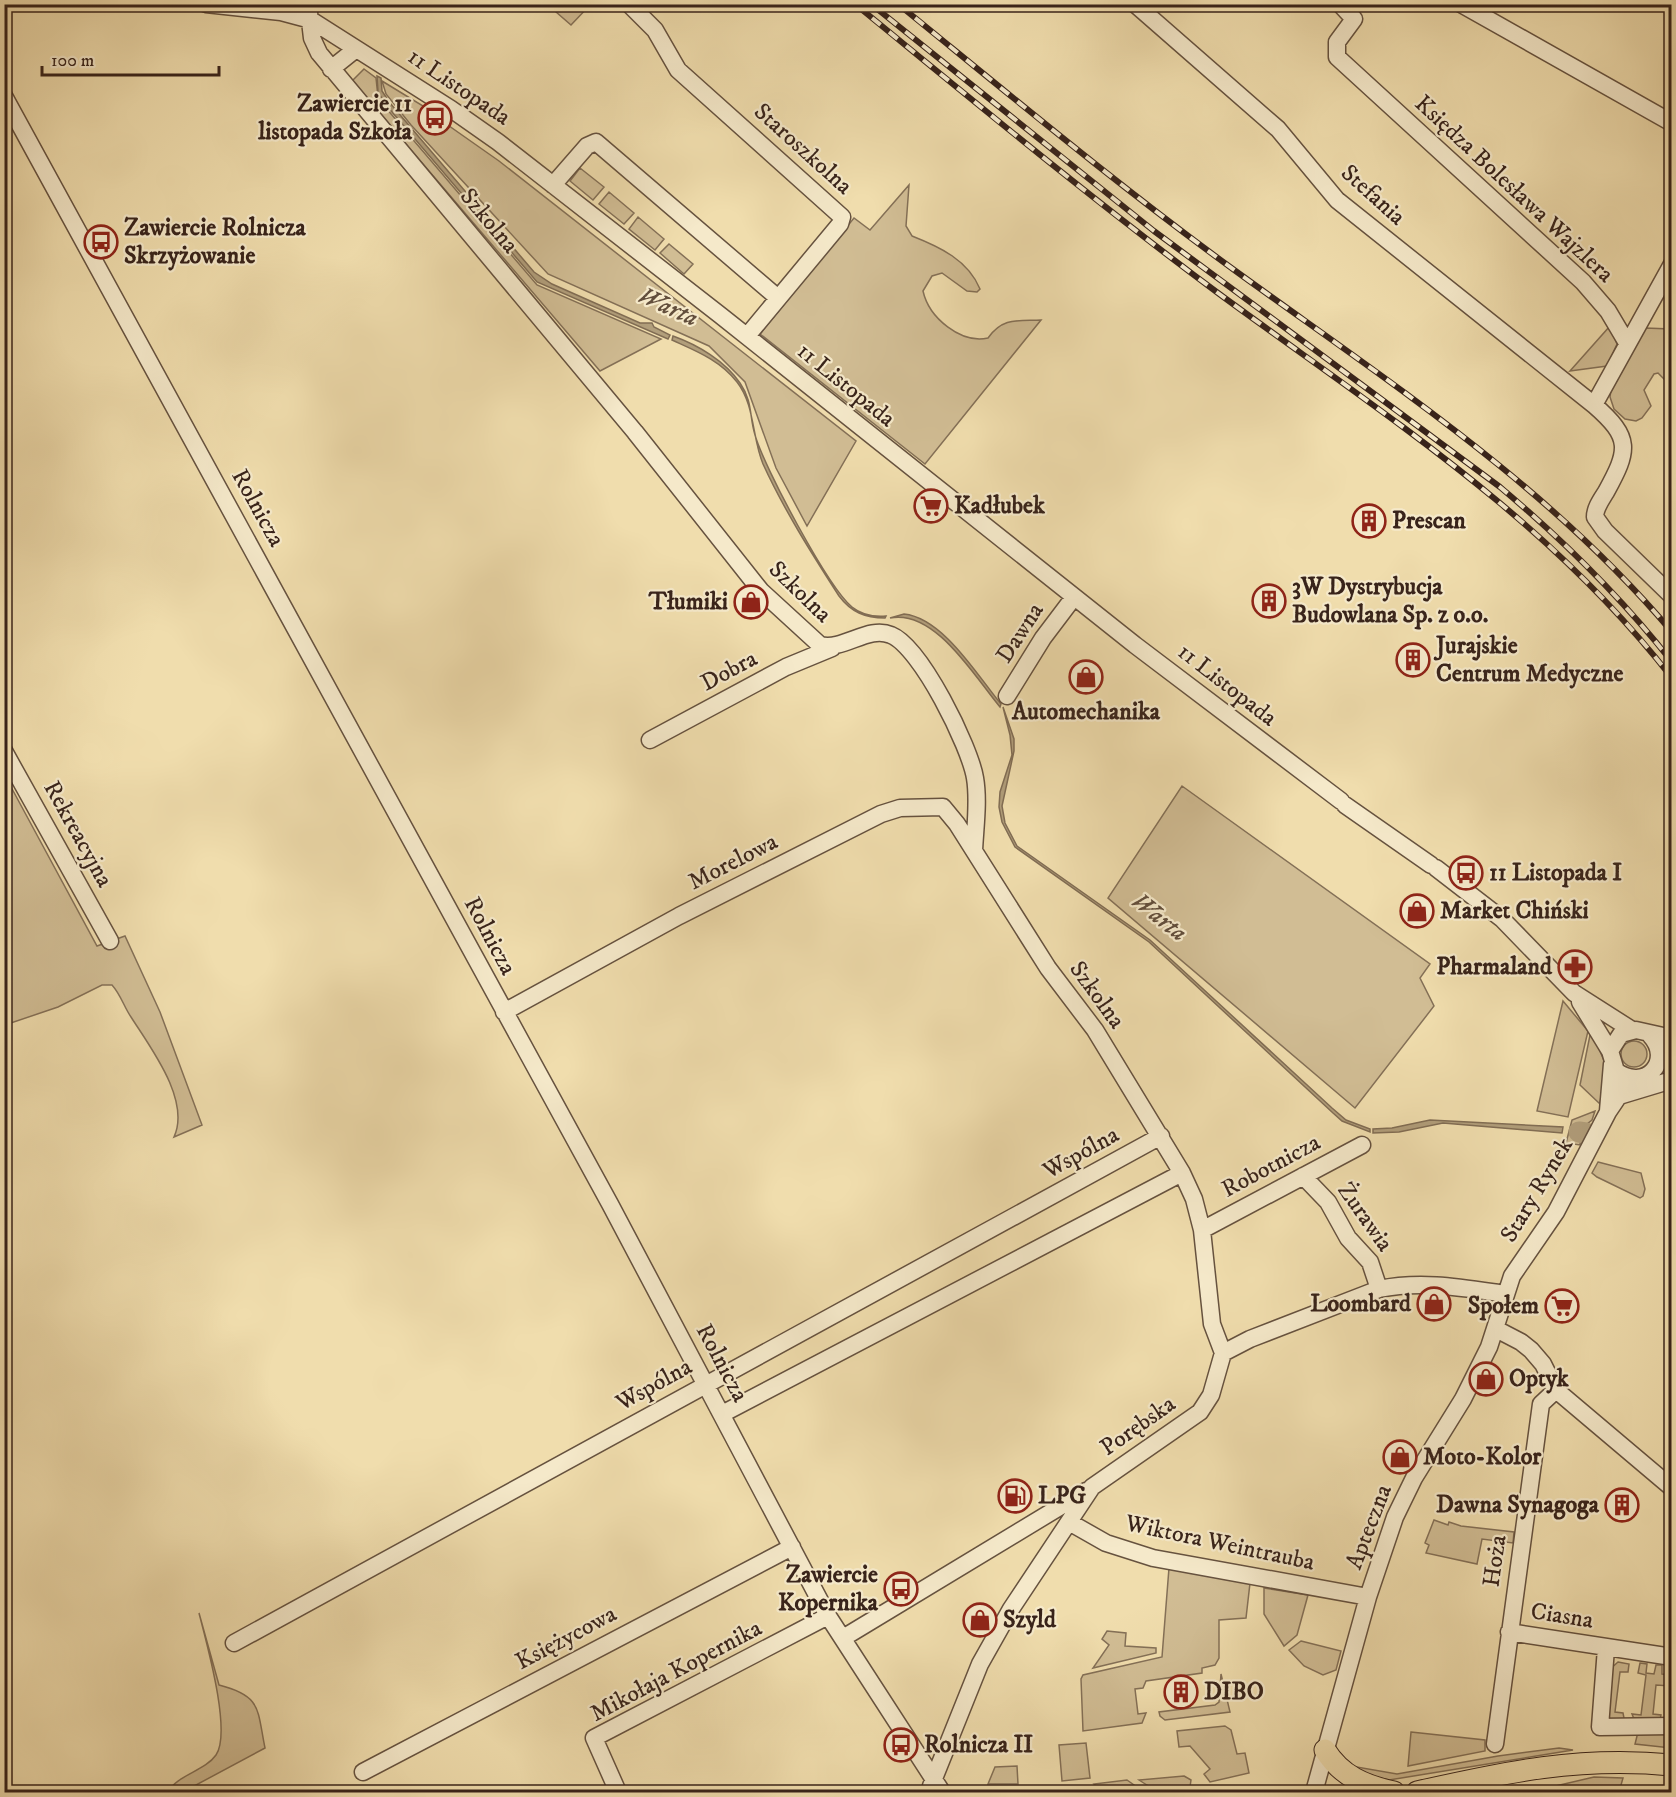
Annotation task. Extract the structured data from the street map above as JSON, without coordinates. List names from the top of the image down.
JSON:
{
  "streets": {
    "street": [
      "11 Listopada",
      "Staroszkolna",
      "Księdza Bolesława Wajzlera",
      "Stefania",
      "Szkolna",
      "Rolnicza",
      "Dawna",
      "Dobra",
      "Rekreacyjna",
      "Morelowa",
      "Wspólna",
      "Robotnicza",
      "Stary Rynek",
      "Żurawia",
      "Porębska",
      "Apteczna",
      "Wiktora Weintrauba",
      "Hoża",
      "Ciasna",
      "Księżycowa",
      "Mikołaja Kopernika"
    ]
  },
  "crossings": [
    ["11 Listopada", "Staroszkolna"],
    ["11 Listopada", "Szkolna"],
    ["11 Listopada", "Dawna"],
    ["11 Listopada", "Stary Rynek"],
    ["Szkolna", "Dobra"],
    ["Szkolna", "Morelowa"],
    ["Szkolna", "Wspólna"],
    ["Szkolna", "Robotnicza"],
    ["Szkolna", "Porębska"],
    ["Rolnicza", "Morelowa"],
    ["Rolnicza", "Wspólna"],
    ["Rolnicza", "Porębska"],
    ["Rolnicza", "Księżycowa"],
    ["Rolnicza", "Mikołaja Kopernika"],
    ["Robotnicza", "Żurawia"],
    ["Stary Rynek", "Apteczna"],
    ["Porębska", "Wiktora Weintrauba"],
    ["Apteczna", "Wiktora Weintrauba"],
    ["Hoża", "Ciasna"]
  ],
  "water": ["Warta"],
  "places": {
    "bus stop": [
      "Zawiercie 11 listopada Szkoła",
      "Zawiercie Rolnicza Skrzyżowanie",
      "11 Listopada I",
      "Zawiercie Kopernika",
      "Rolnicza II"
    ],
    "supermarket": ["Kadłubek", "Społem"],
    "building": [
      "Prescan",
      "3W Dystrybucja Budowlana Sp. z o.o.",
      "Jurajskie Centrum Medyczne",
      "Dawna Synagoga",
      "DIBO"
    ],
    "shop": [
      "Tłumiki",
      "Automechanika",
      "Market Chiński",
      "Loombard",
      "Optyk",
      "Moto-Kolor",
      "Szyld"
    ],
    "pharmacy": ["Pharmaland"],
    "fuel station": ["LPG"]
  },
  "scale_bar": "100 m"
}
